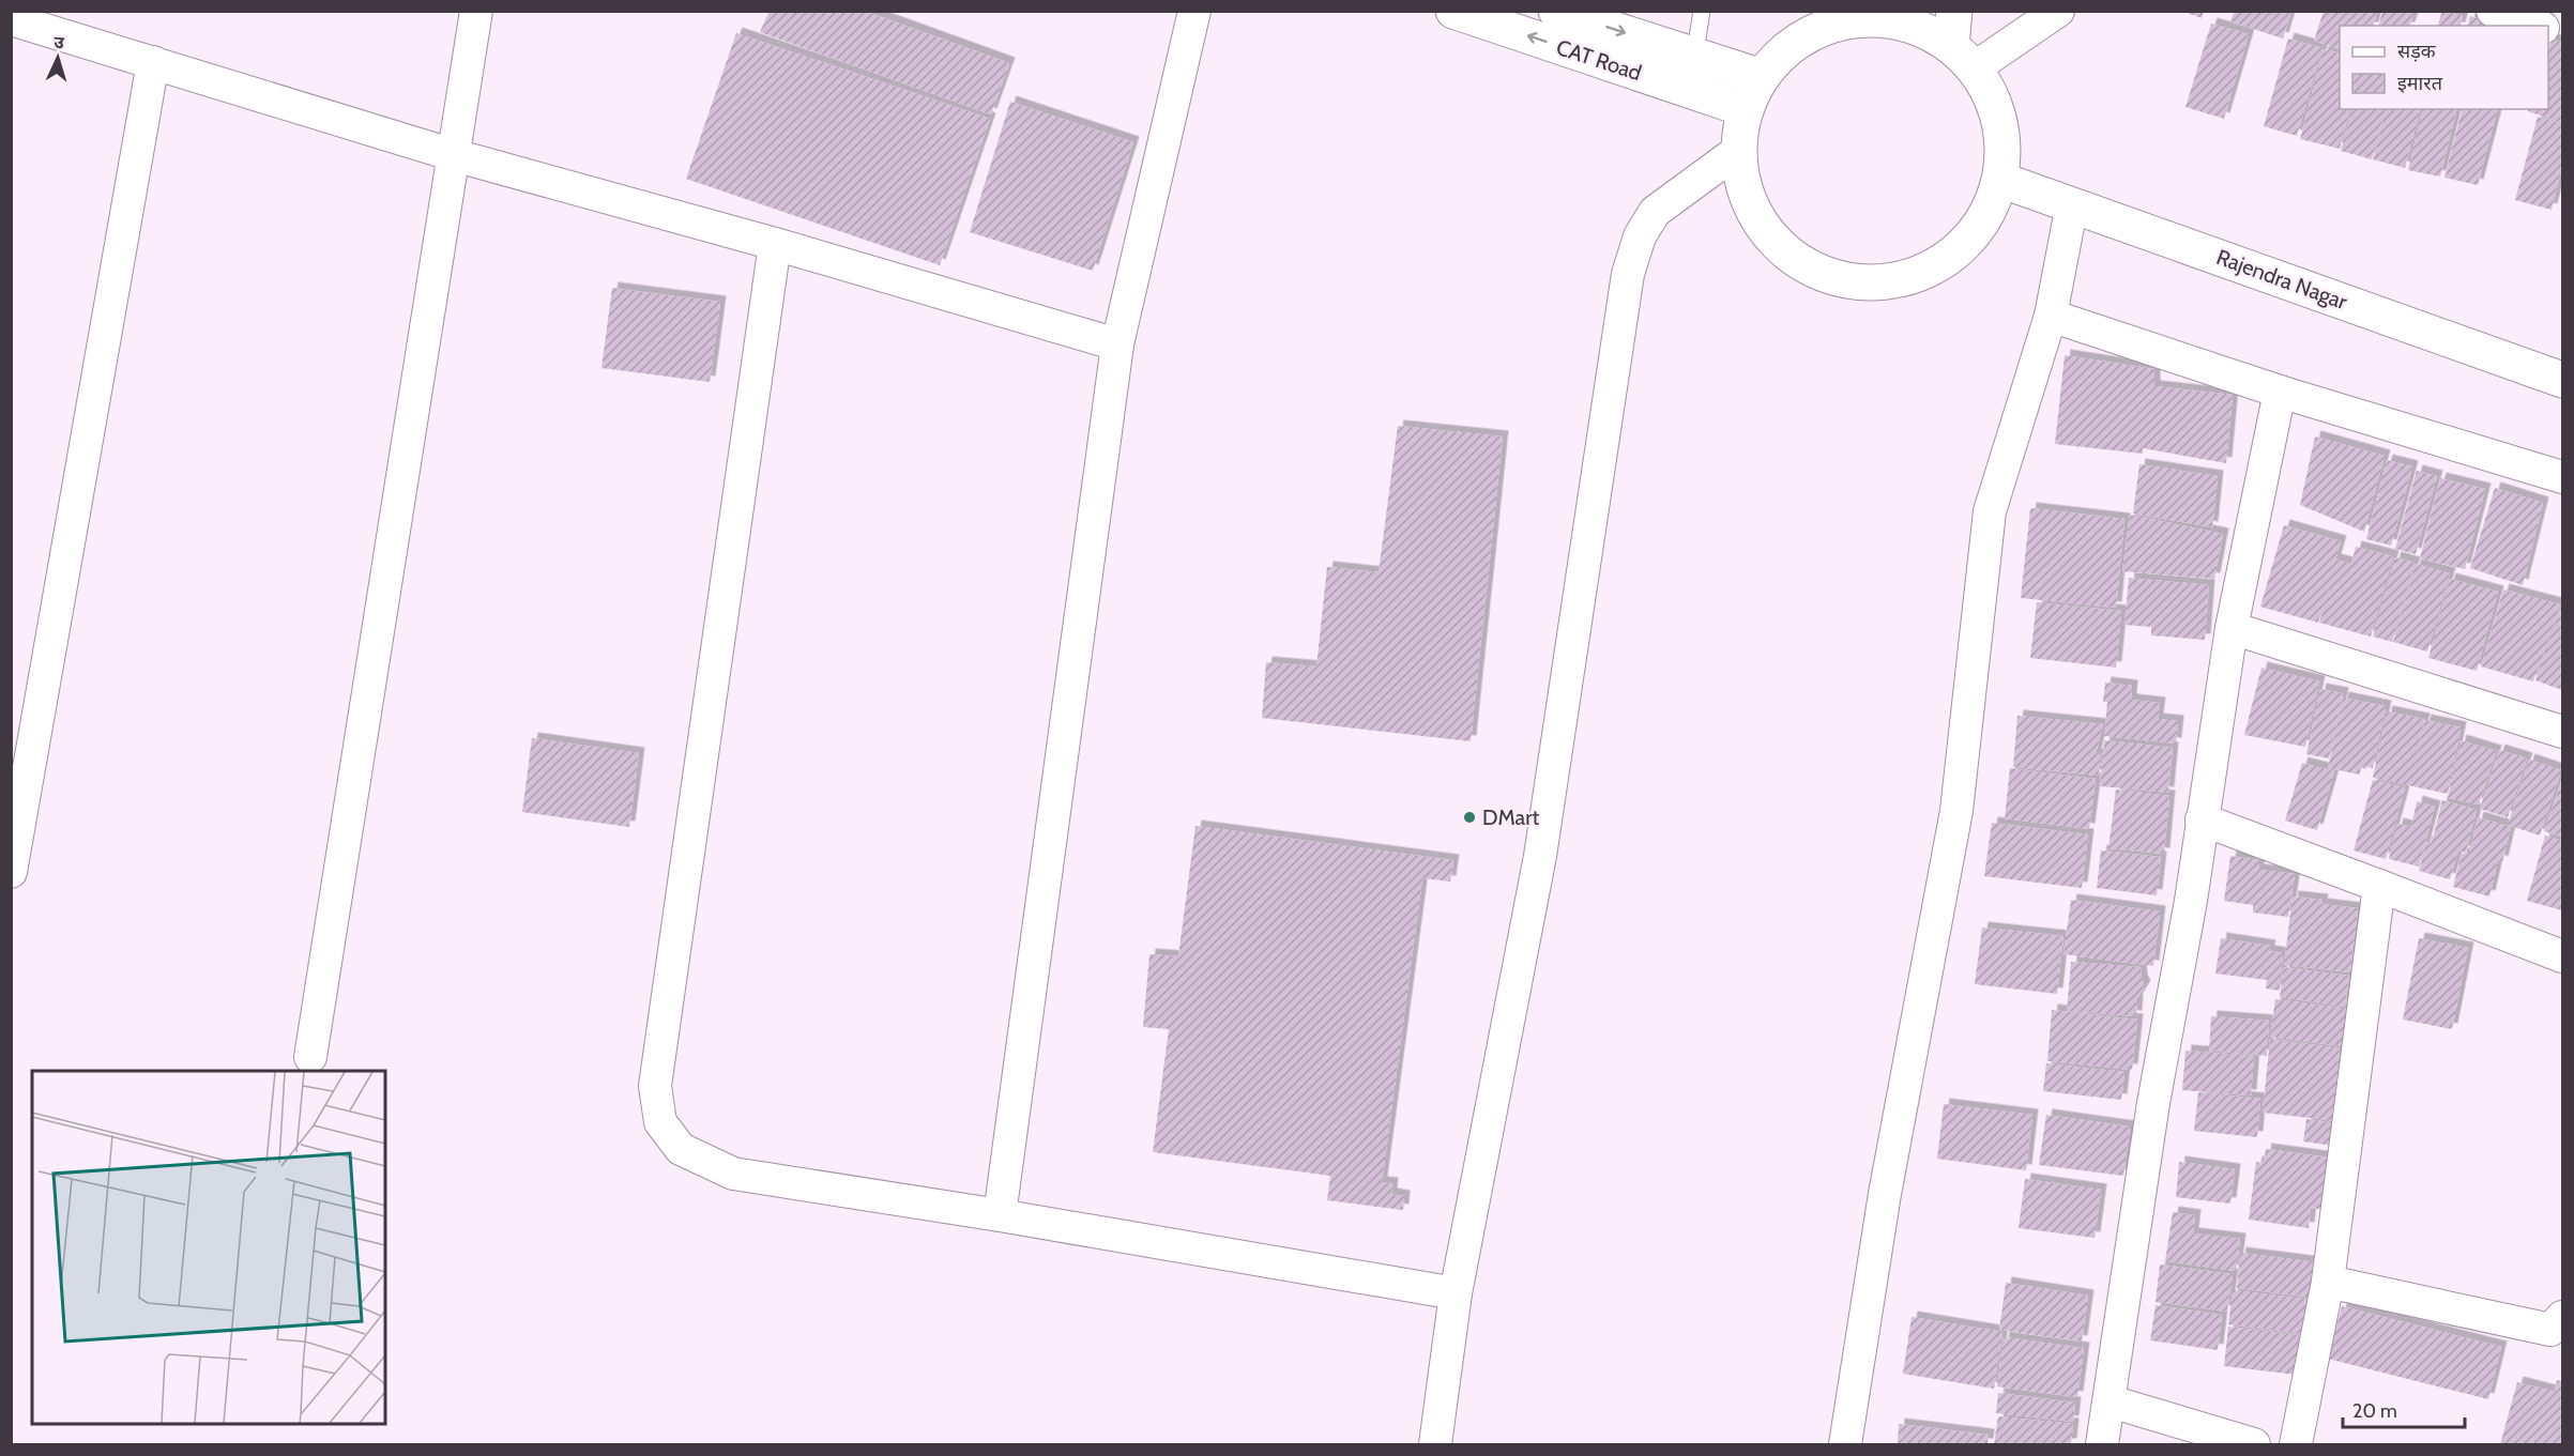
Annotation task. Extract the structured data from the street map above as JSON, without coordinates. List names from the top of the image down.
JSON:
{
  "streets": {
    "street": ["CAT Road", "Rajendra Nagar"]
  },
  "places": ["DMart"],
  "legend": ["सड़क", "इमारत"],
  "scale_bar": "20 m",
  "north": "top"
}
